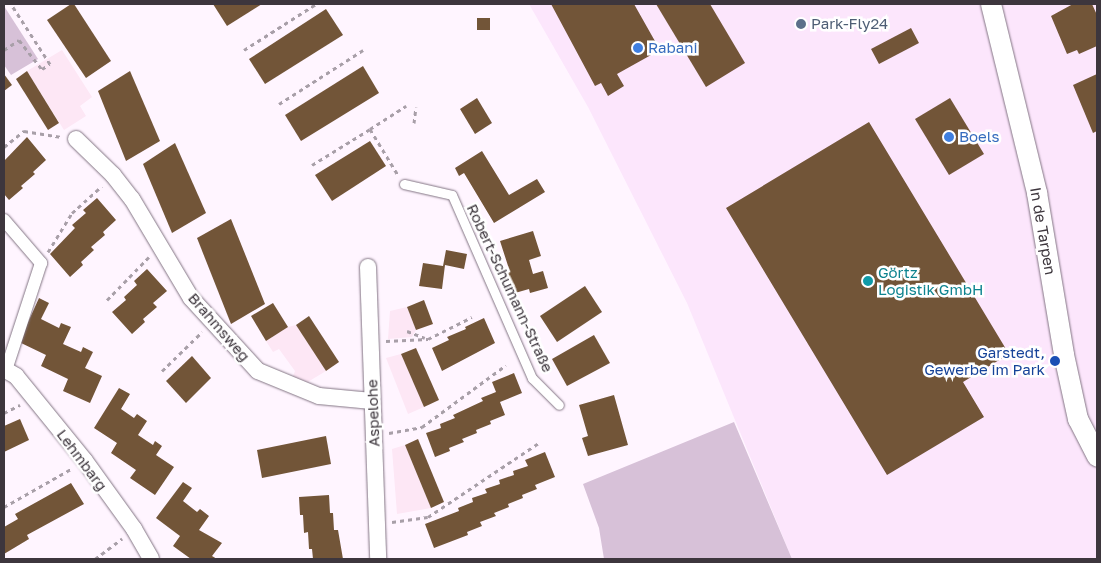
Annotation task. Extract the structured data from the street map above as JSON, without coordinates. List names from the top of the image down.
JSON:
{
  "streets": {
    "street": [
      "In de Tarpen",
      "Brahmsweg",
      "Aspelohe",
      "Lehmbarg"
    ],
    "lane": ["Robert-Schumann-Straße"]
  },
  "crossings": [
    ["Brahmsweg", "Aspelohe"]
  ],
  "places": [
    "Park-Fly24",
    "Rabani",
    "Boels",
    "Görtz Logistik GmbH",
    "Garstedt, Gewerbe im Park"
  ]
}
